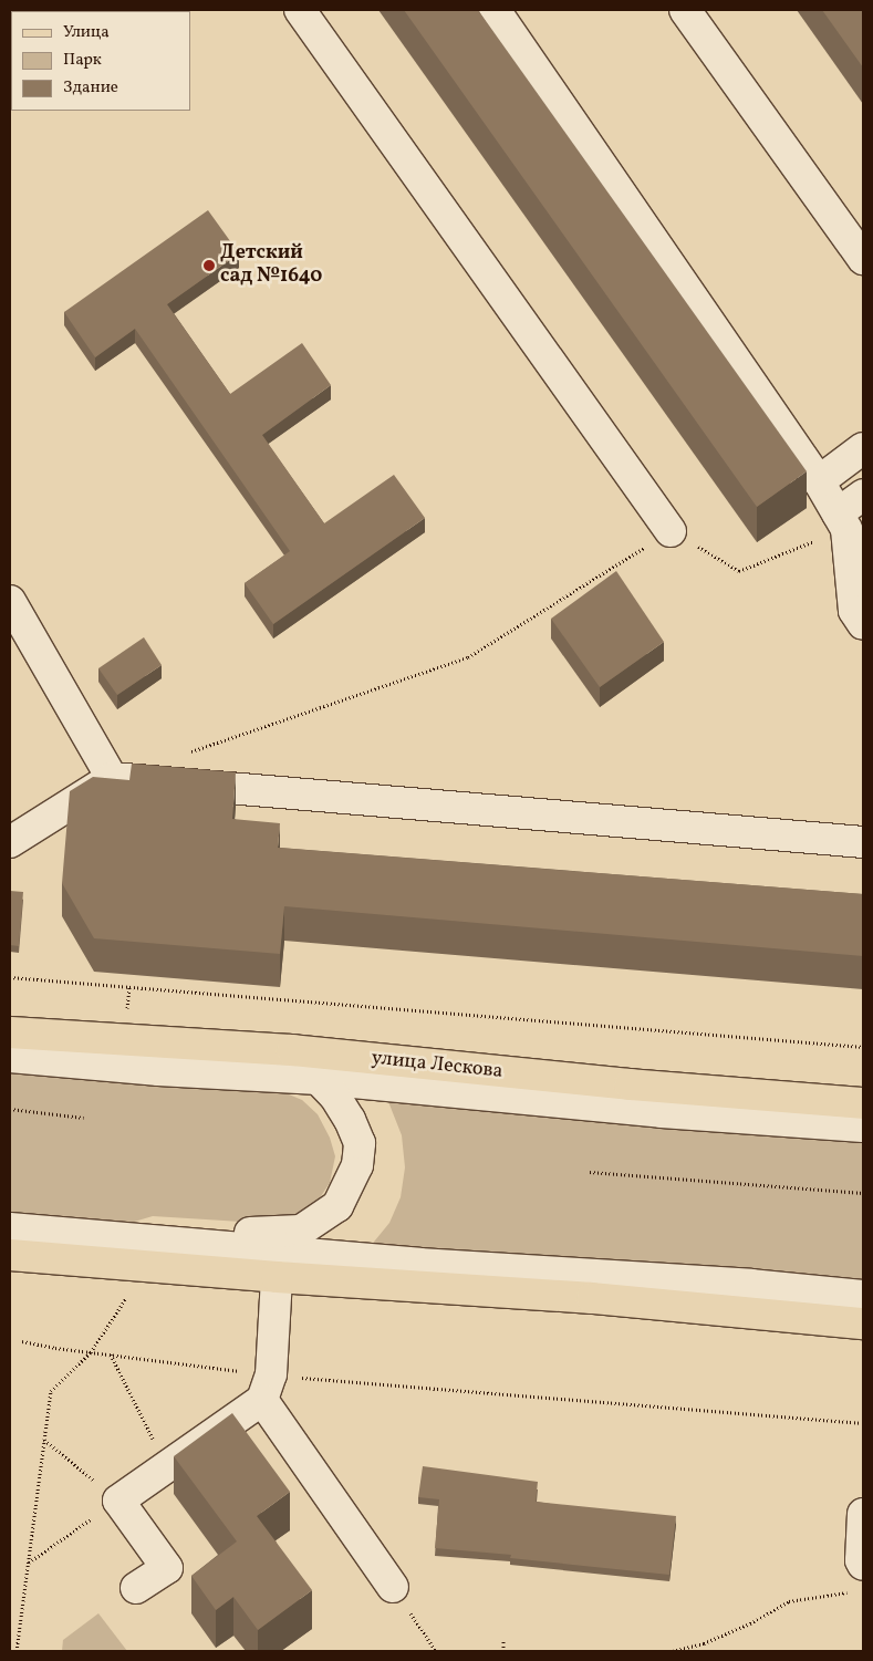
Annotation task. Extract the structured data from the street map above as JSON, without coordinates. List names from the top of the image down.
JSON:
{
  "streets": {
    "main road": ["улица Лескова"]
  },
  "places": ["Детский сад №1640"],
  "legend": ["Улица", "Парк", "Здание"]
}
